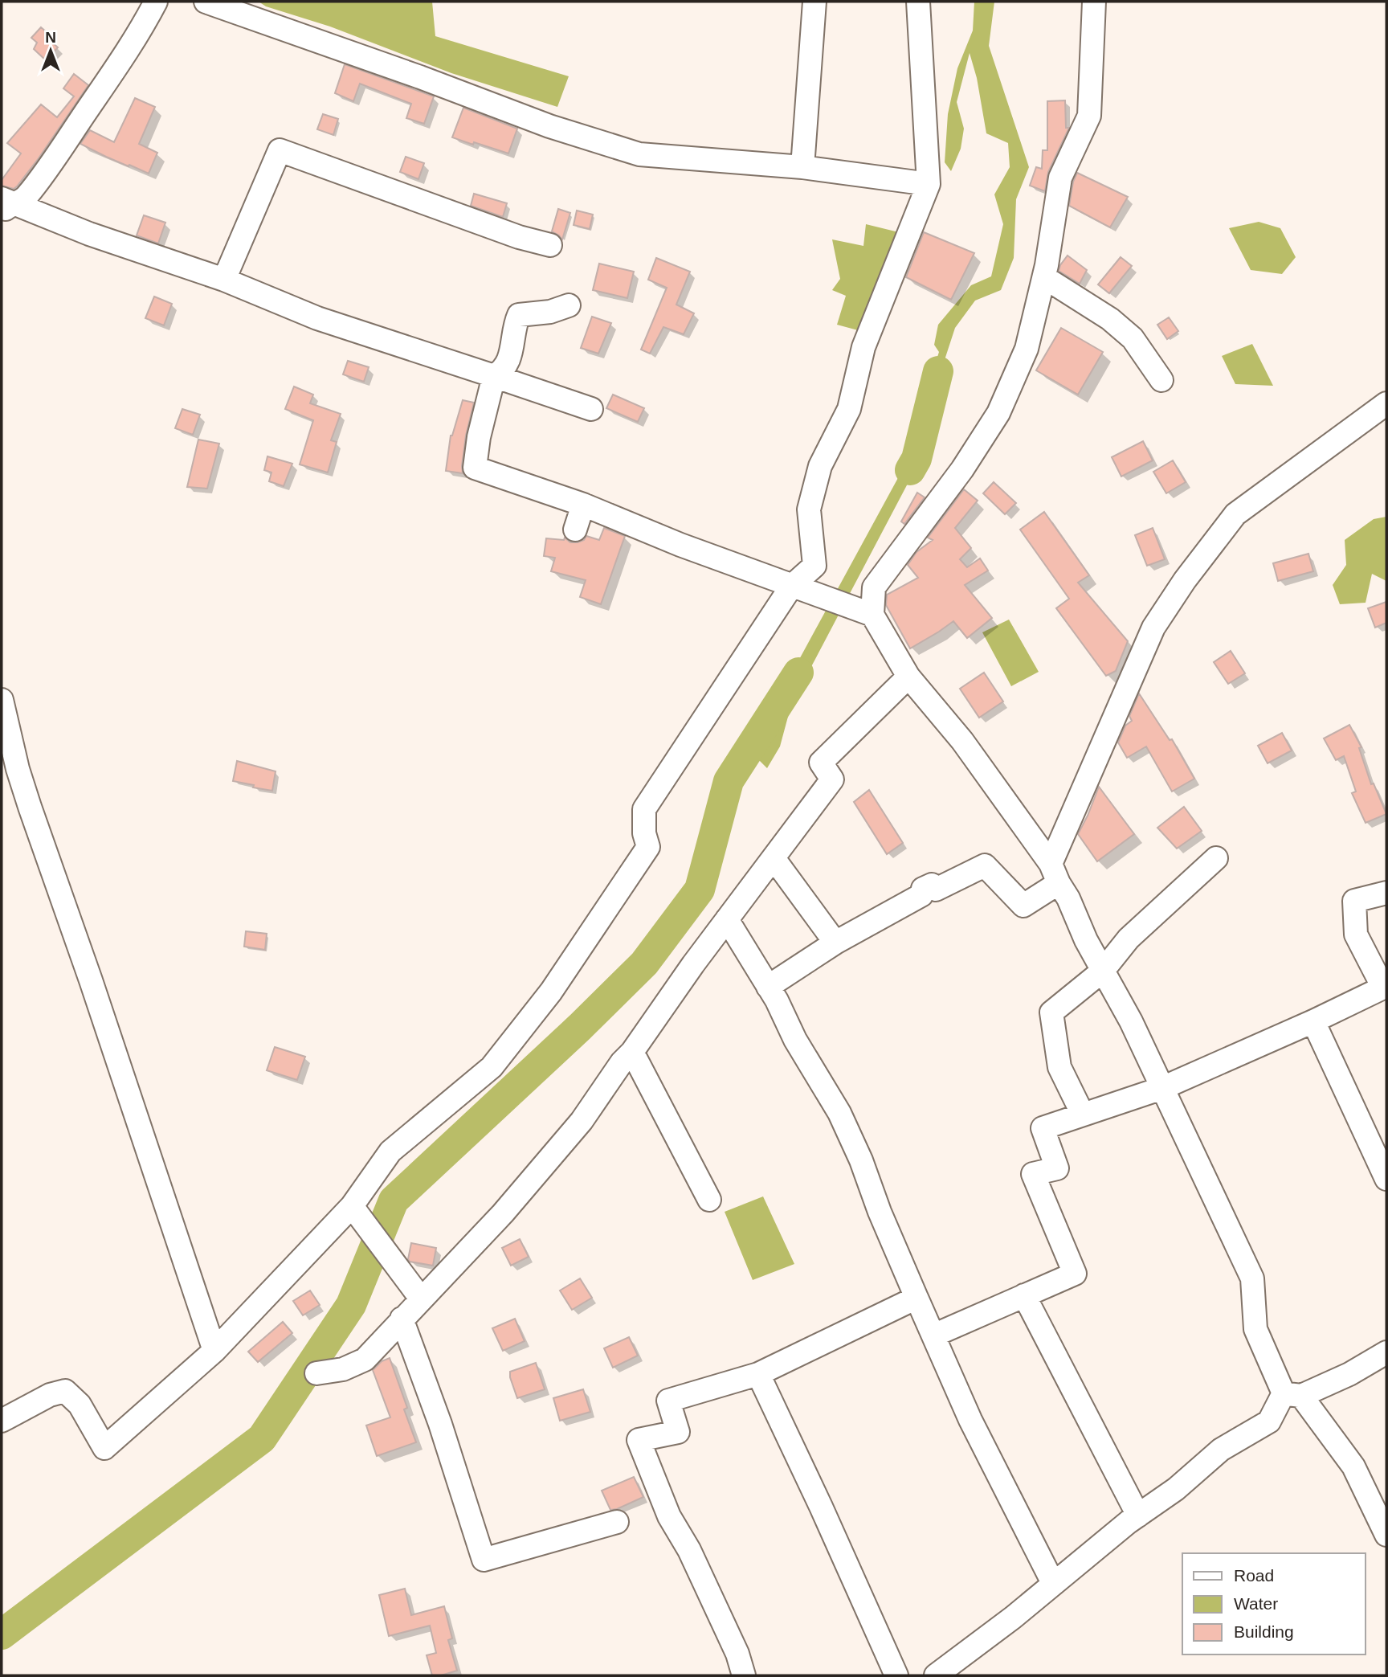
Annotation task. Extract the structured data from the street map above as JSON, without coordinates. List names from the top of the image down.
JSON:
{
  "legend": ["Road", "Water", "Building"],
  "north": "top"
}
